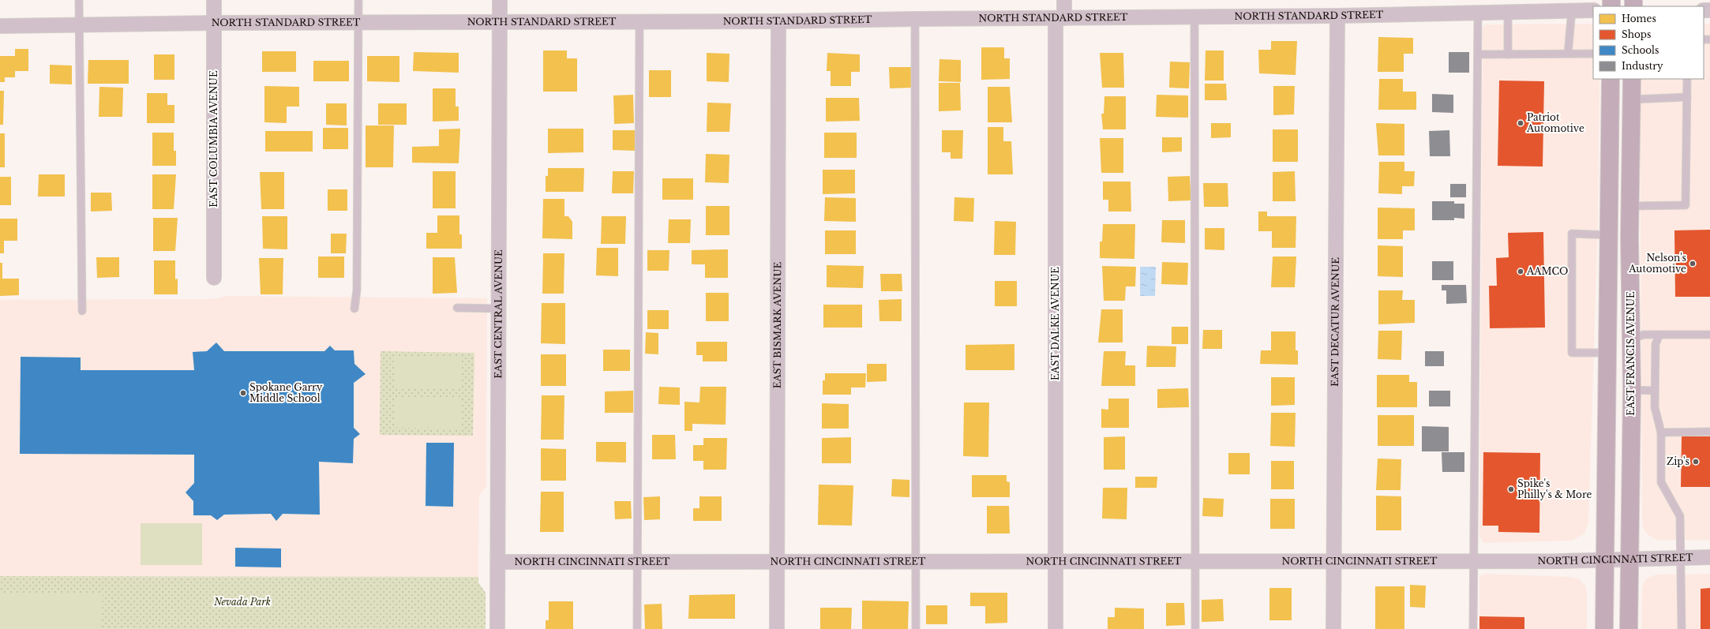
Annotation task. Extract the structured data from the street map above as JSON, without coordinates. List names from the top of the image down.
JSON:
{
  "streets": {
    "main road": ["EAST FRANCIS AVENUE"],
    "street": [
      "NORTH STANDARD STREET",
      "EAST COLUMBIA AVENUE",
      "EAST CENTRAL AVENUE",
      "EAST DECATUR AVENUE",
      "EAST DALKE AVENUE",
      "EAST BISMARK AVENUE",
      "NORTH CINCINNATI STREET"
    ]
  },
  "crossings": [
    ["NORTH STANDARD STREET", "EAST COLUMBIA AVENUE"],
    ["NORTH STANDARD STREET", "EAST CENTRAL AVENUE"],
    ["NORTH STANDARD STREET", "EAST DECATUR AVENUE"],
    ["NORTH STANDARD STREET", "EAST DALKE AVENUE"],
    ["NORTH STANDARD STREET", "EAST BISMARK AVENUE"],
    ["EAST CENTRAL AVENUE", "NORTH CINCINNATI STREET"],
    ["EAST DECATUR AVENUE", "NORTH CINCINNATI STREET"],
    ["EAST DALKE AVENUE", "NORTH CINCINNATI STREET"],
    ["EAST BISMARK AVENUE", "NORTH CINCINNATI STREET"],
    ["EAST FRANCIS AVENUE", "NORTH CINCINNATI STREET"]
  ],
  "parks": ["Nevada Park"],
  "places": [
    "Patriot Automotive",
    "Nelson's Automotive",
    "AAMCO",
    "Spokane Garry Middle School",
    "Zip's",
    "Spike's Philly's & More"
  ],
  "legend": [
    "Homes",
    "Shops",
    "Schools",
    "Industry"
  ]
}
